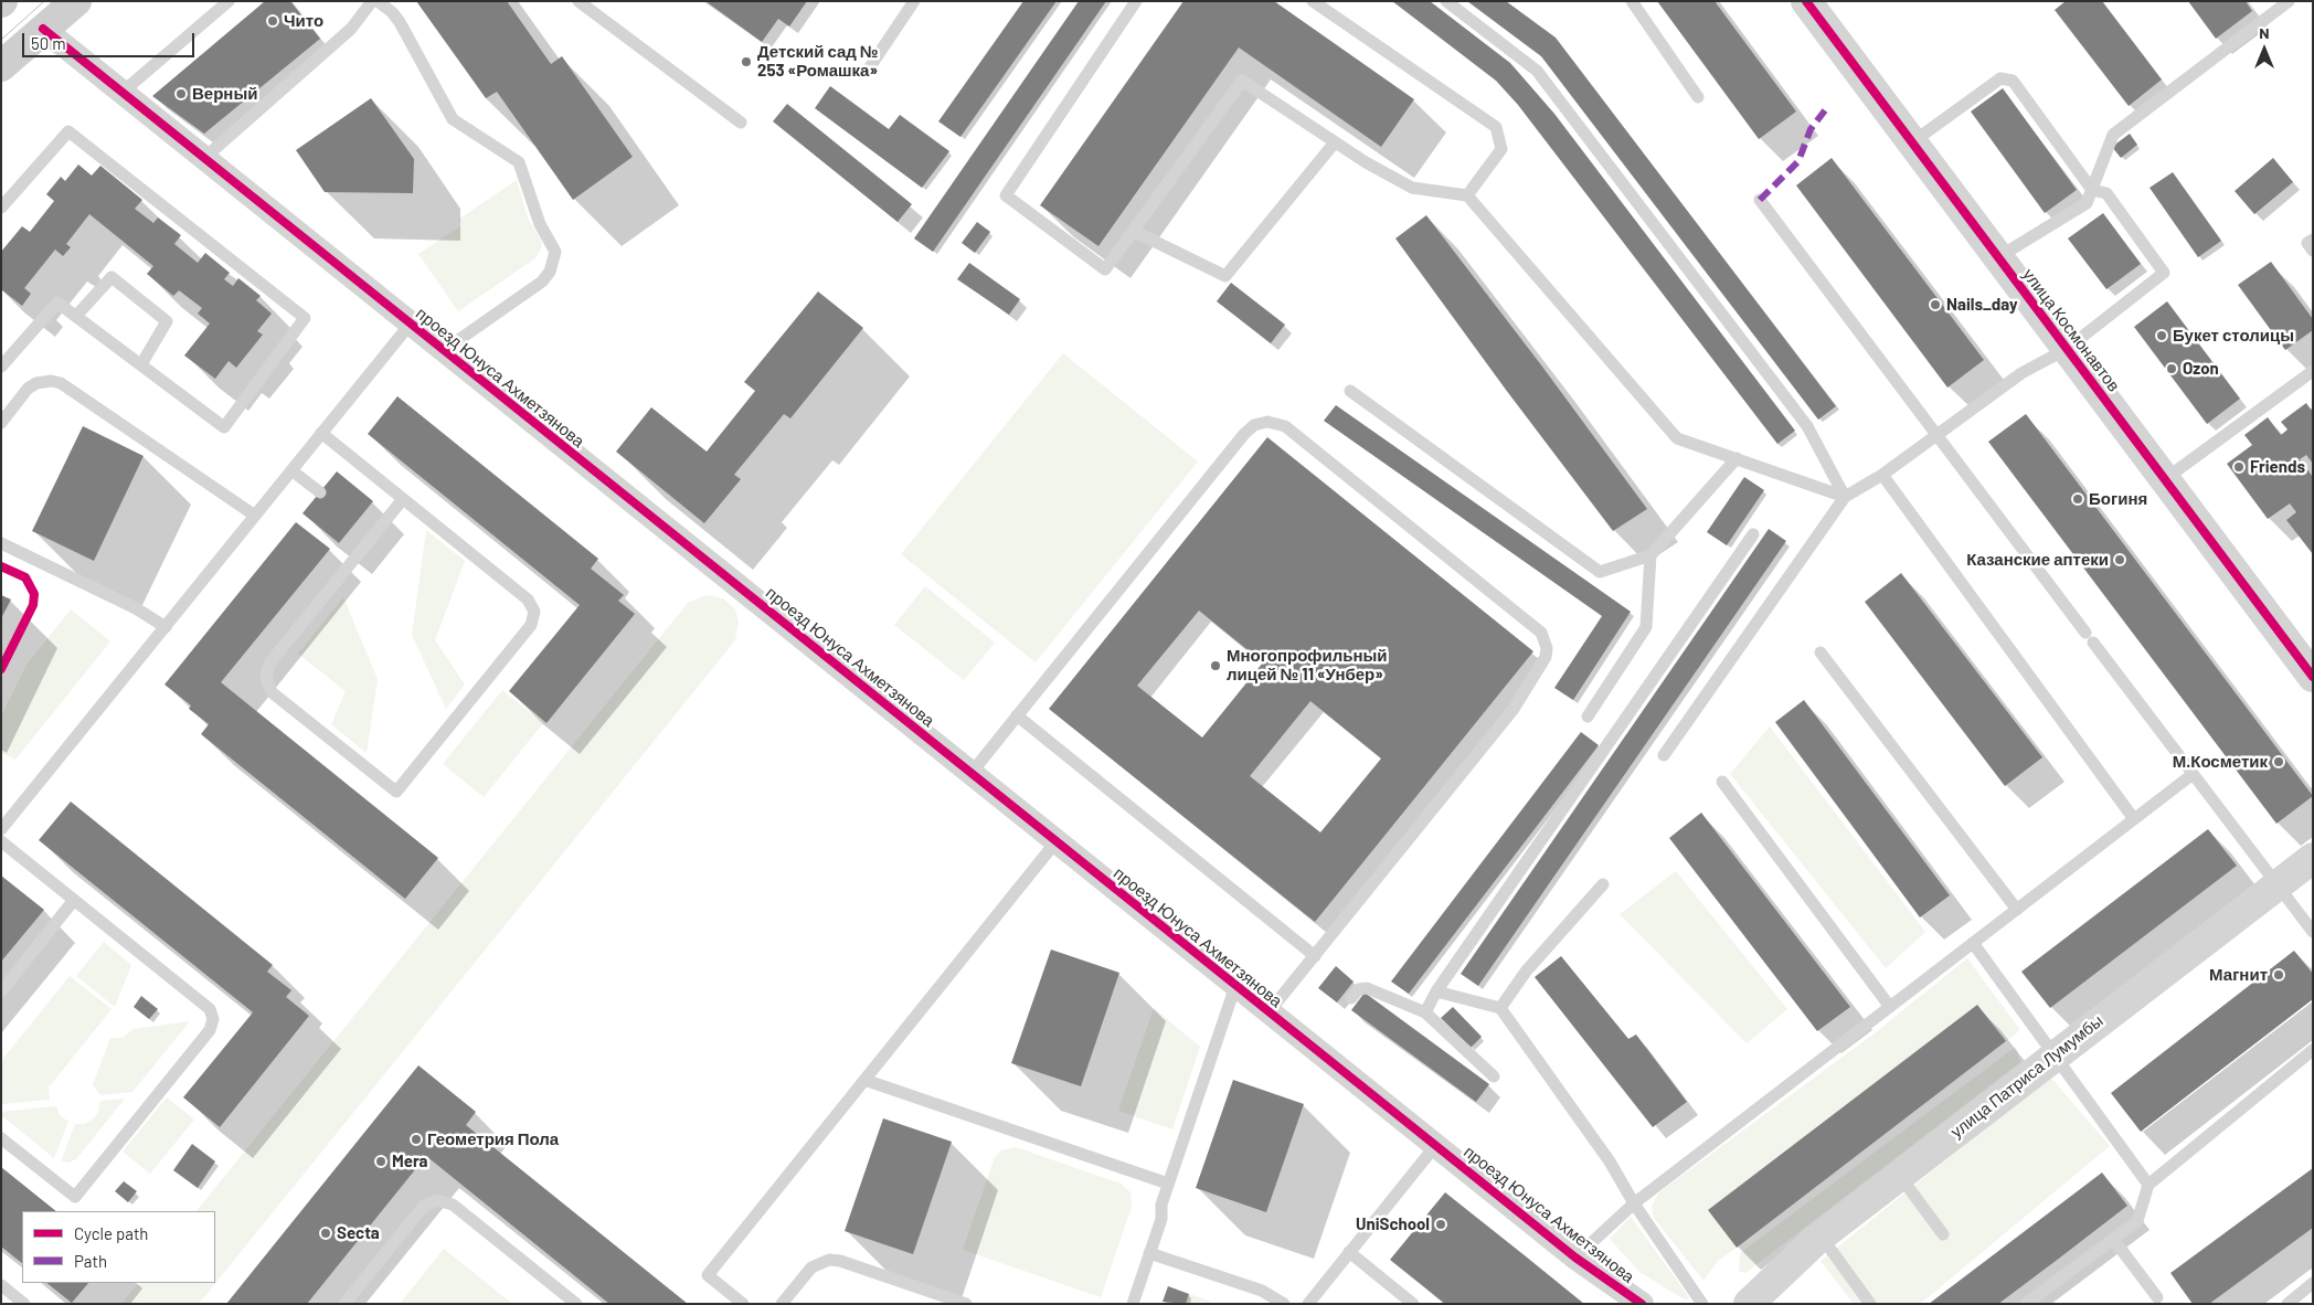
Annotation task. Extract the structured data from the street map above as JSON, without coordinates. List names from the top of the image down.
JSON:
{
  "streets": {
    "street": ["улица Космонавтов", "проезд Юнуса Ахметзянова", "улица Патриса Лумумбы"]
  },
  "places": [
    "Чито",
    "Детский сад № 253 «Ромашка»",
    "Верный",
    "Nails_day",
    "Букет столицы",
    "Ozon",
    "Friends",
    "Богиня",
    "Казанские аптеки",
    "Многопрофильный лицей № 11 «Унбер»",
    "М.Косметик",
    "Магнит",
    "Геометрия Пола",
    "Mera",
    "UniSchool",
    "Secta"
  ],
  "legend": ["Cycle path", "Path"],
  "scale_bar": "50 m",
  "north": "top"
}
